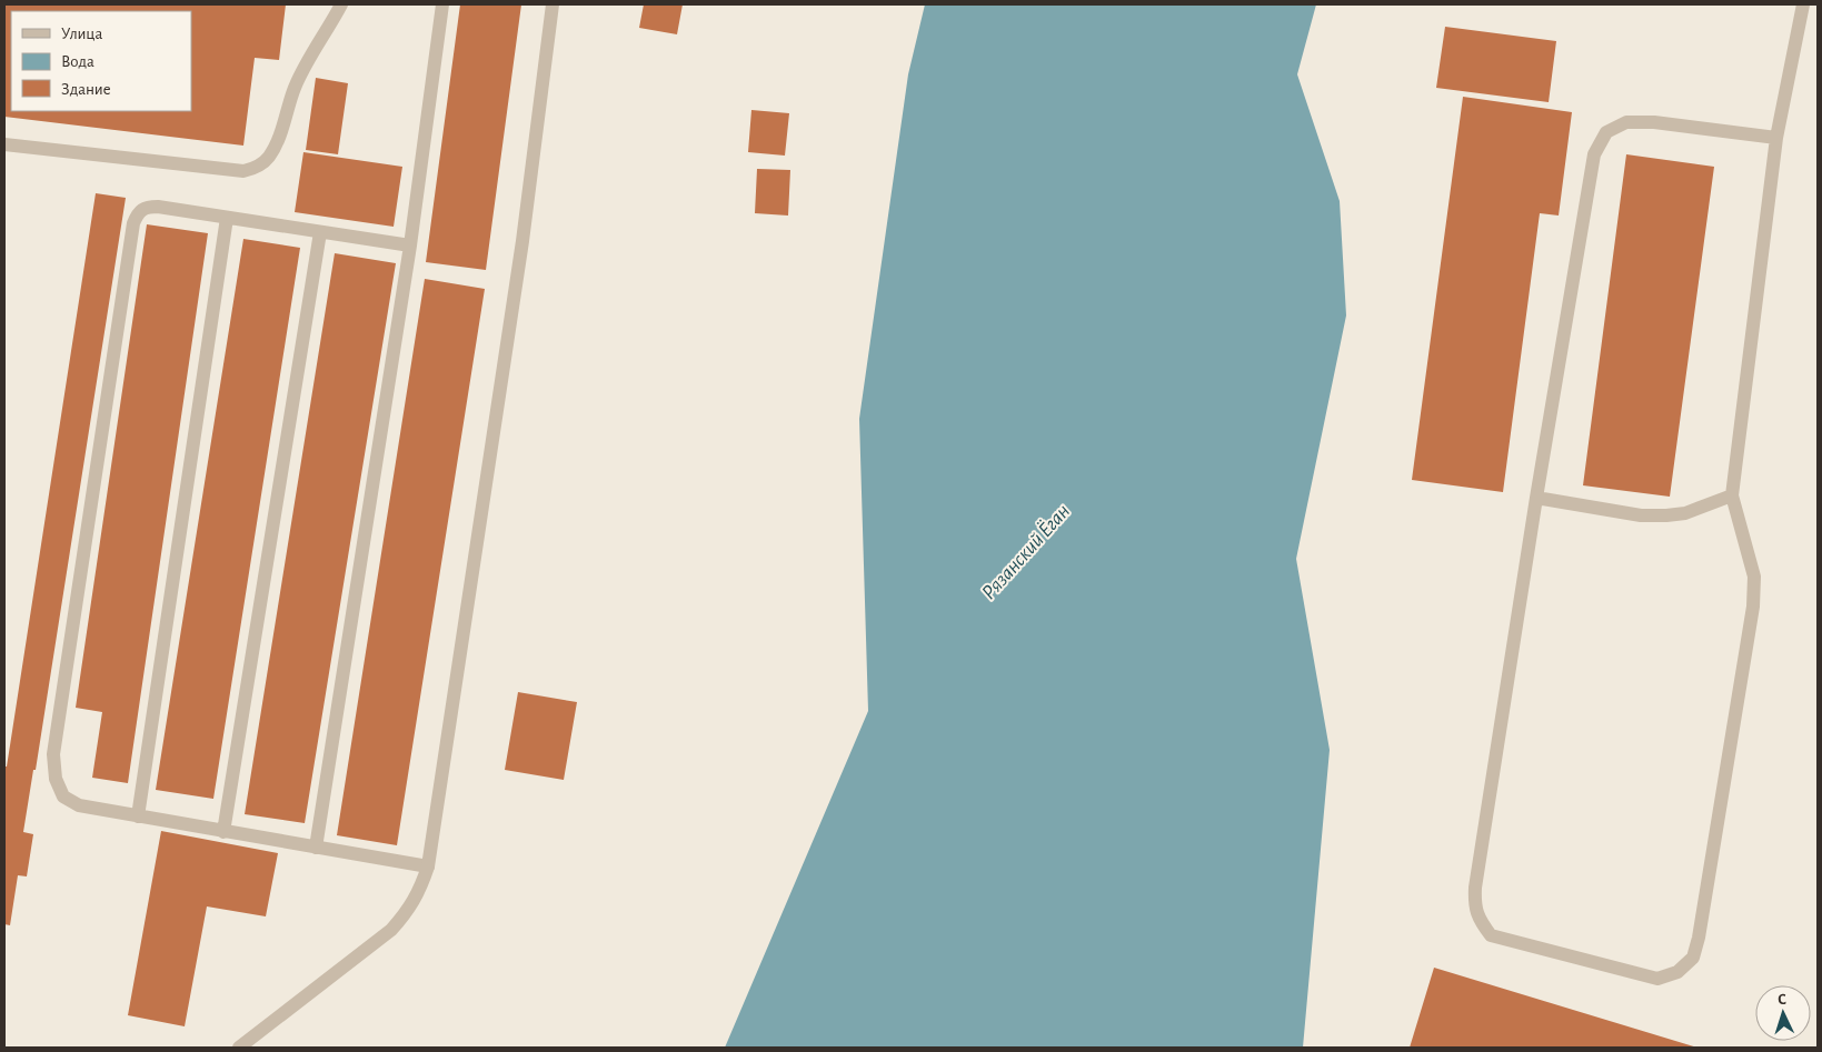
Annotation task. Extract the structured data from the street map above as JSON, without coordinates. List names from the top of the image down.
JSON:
{
  "water": ["Рязанский Ёган"],
  "legend": ["Улица", "Вода", "Здание"],
  "north": "top"
}
